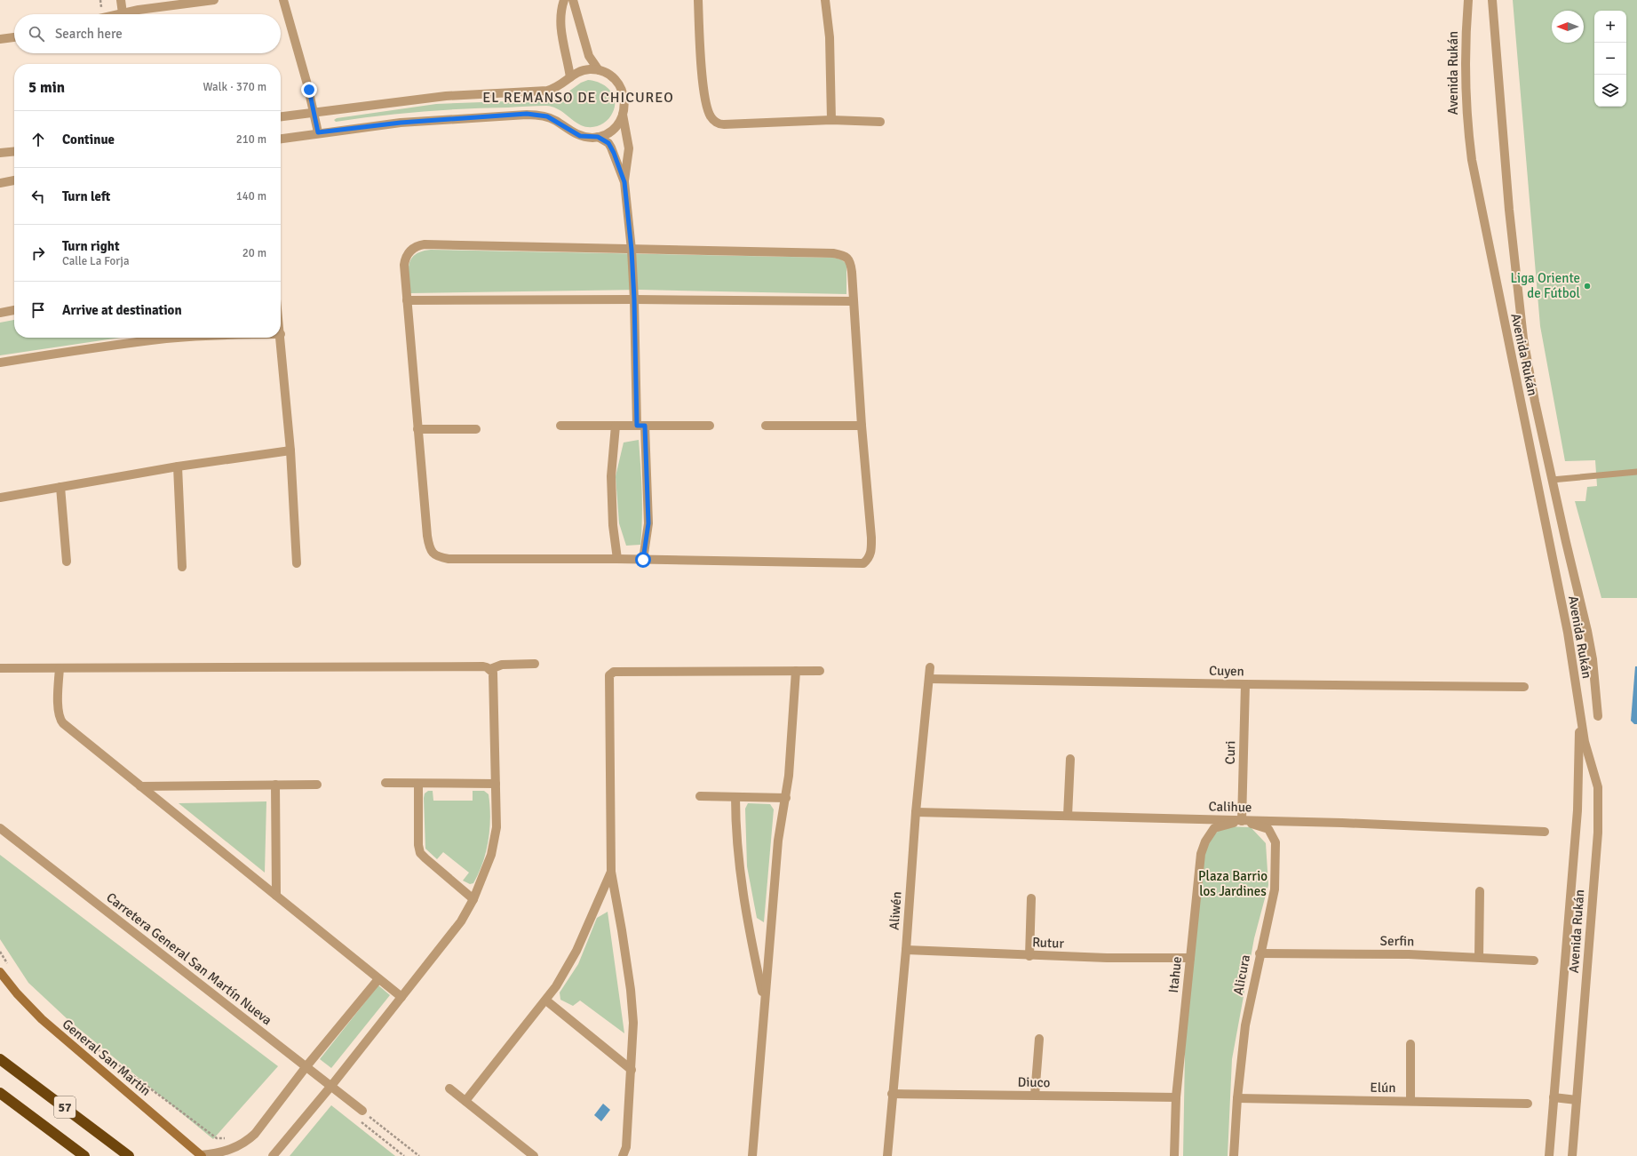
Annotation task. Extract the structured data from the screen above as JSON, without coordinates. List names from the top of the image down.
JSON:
{
  "streets": {
    "highway": ["57"],
    "street": [
      "Avenida Rukán",
      "Cuyen",
      "Curi",
      "Calihue",
      "Aliwén",
      "Serfin",
      "Rutur",
      "Carretera General San Martín Nueva",
      "Itahue",
      "Alicura",
      "General San Martín",
      "Diuco",
      "Elún"
    ]
  },
  "crossings": [
    ["Cuyen", "Curi"],
    ["Cuyen", "Aliwén"],
    ["Curi", "Calihue"],
    ["Curi", "Itahue"],
    ["Curi", "Alicura"],
    ["Calihue", "Aliwén"],
    ["Calihue", "Itahue"],
    ["Calihue", "Alicura"],
    ["Aliwén", "Rutur"],
    ["Aliwén", "Diuco"],
    ["Serfin", "Alicura"],
    ["Rutur", "Itahue"],
    ["Itahue", "Alicura"],
    ["Itahue", "Diuco"],
    ["Alicura", "Elún"]
  ],
  "districts": ["EL REMANSO DE CHICUREO"],
  "parks": ["Plaza Barrio los Jardines"],
  "places": ["Liga Oriente de Fútbol"],
  "north": "left",
  "page": {
    "map_buttons": ["+", "−"],
    "search": "Search here",
    "heading": ["5 min", "Walk · 370 m"],
    "list": [
      ["Continue", "210 m"],
      ["Turn left", "140 m"],
      ["Turn right", "Calle La Forja", "20 m"],
      "Arrive at destination"
    ]
  }
}
